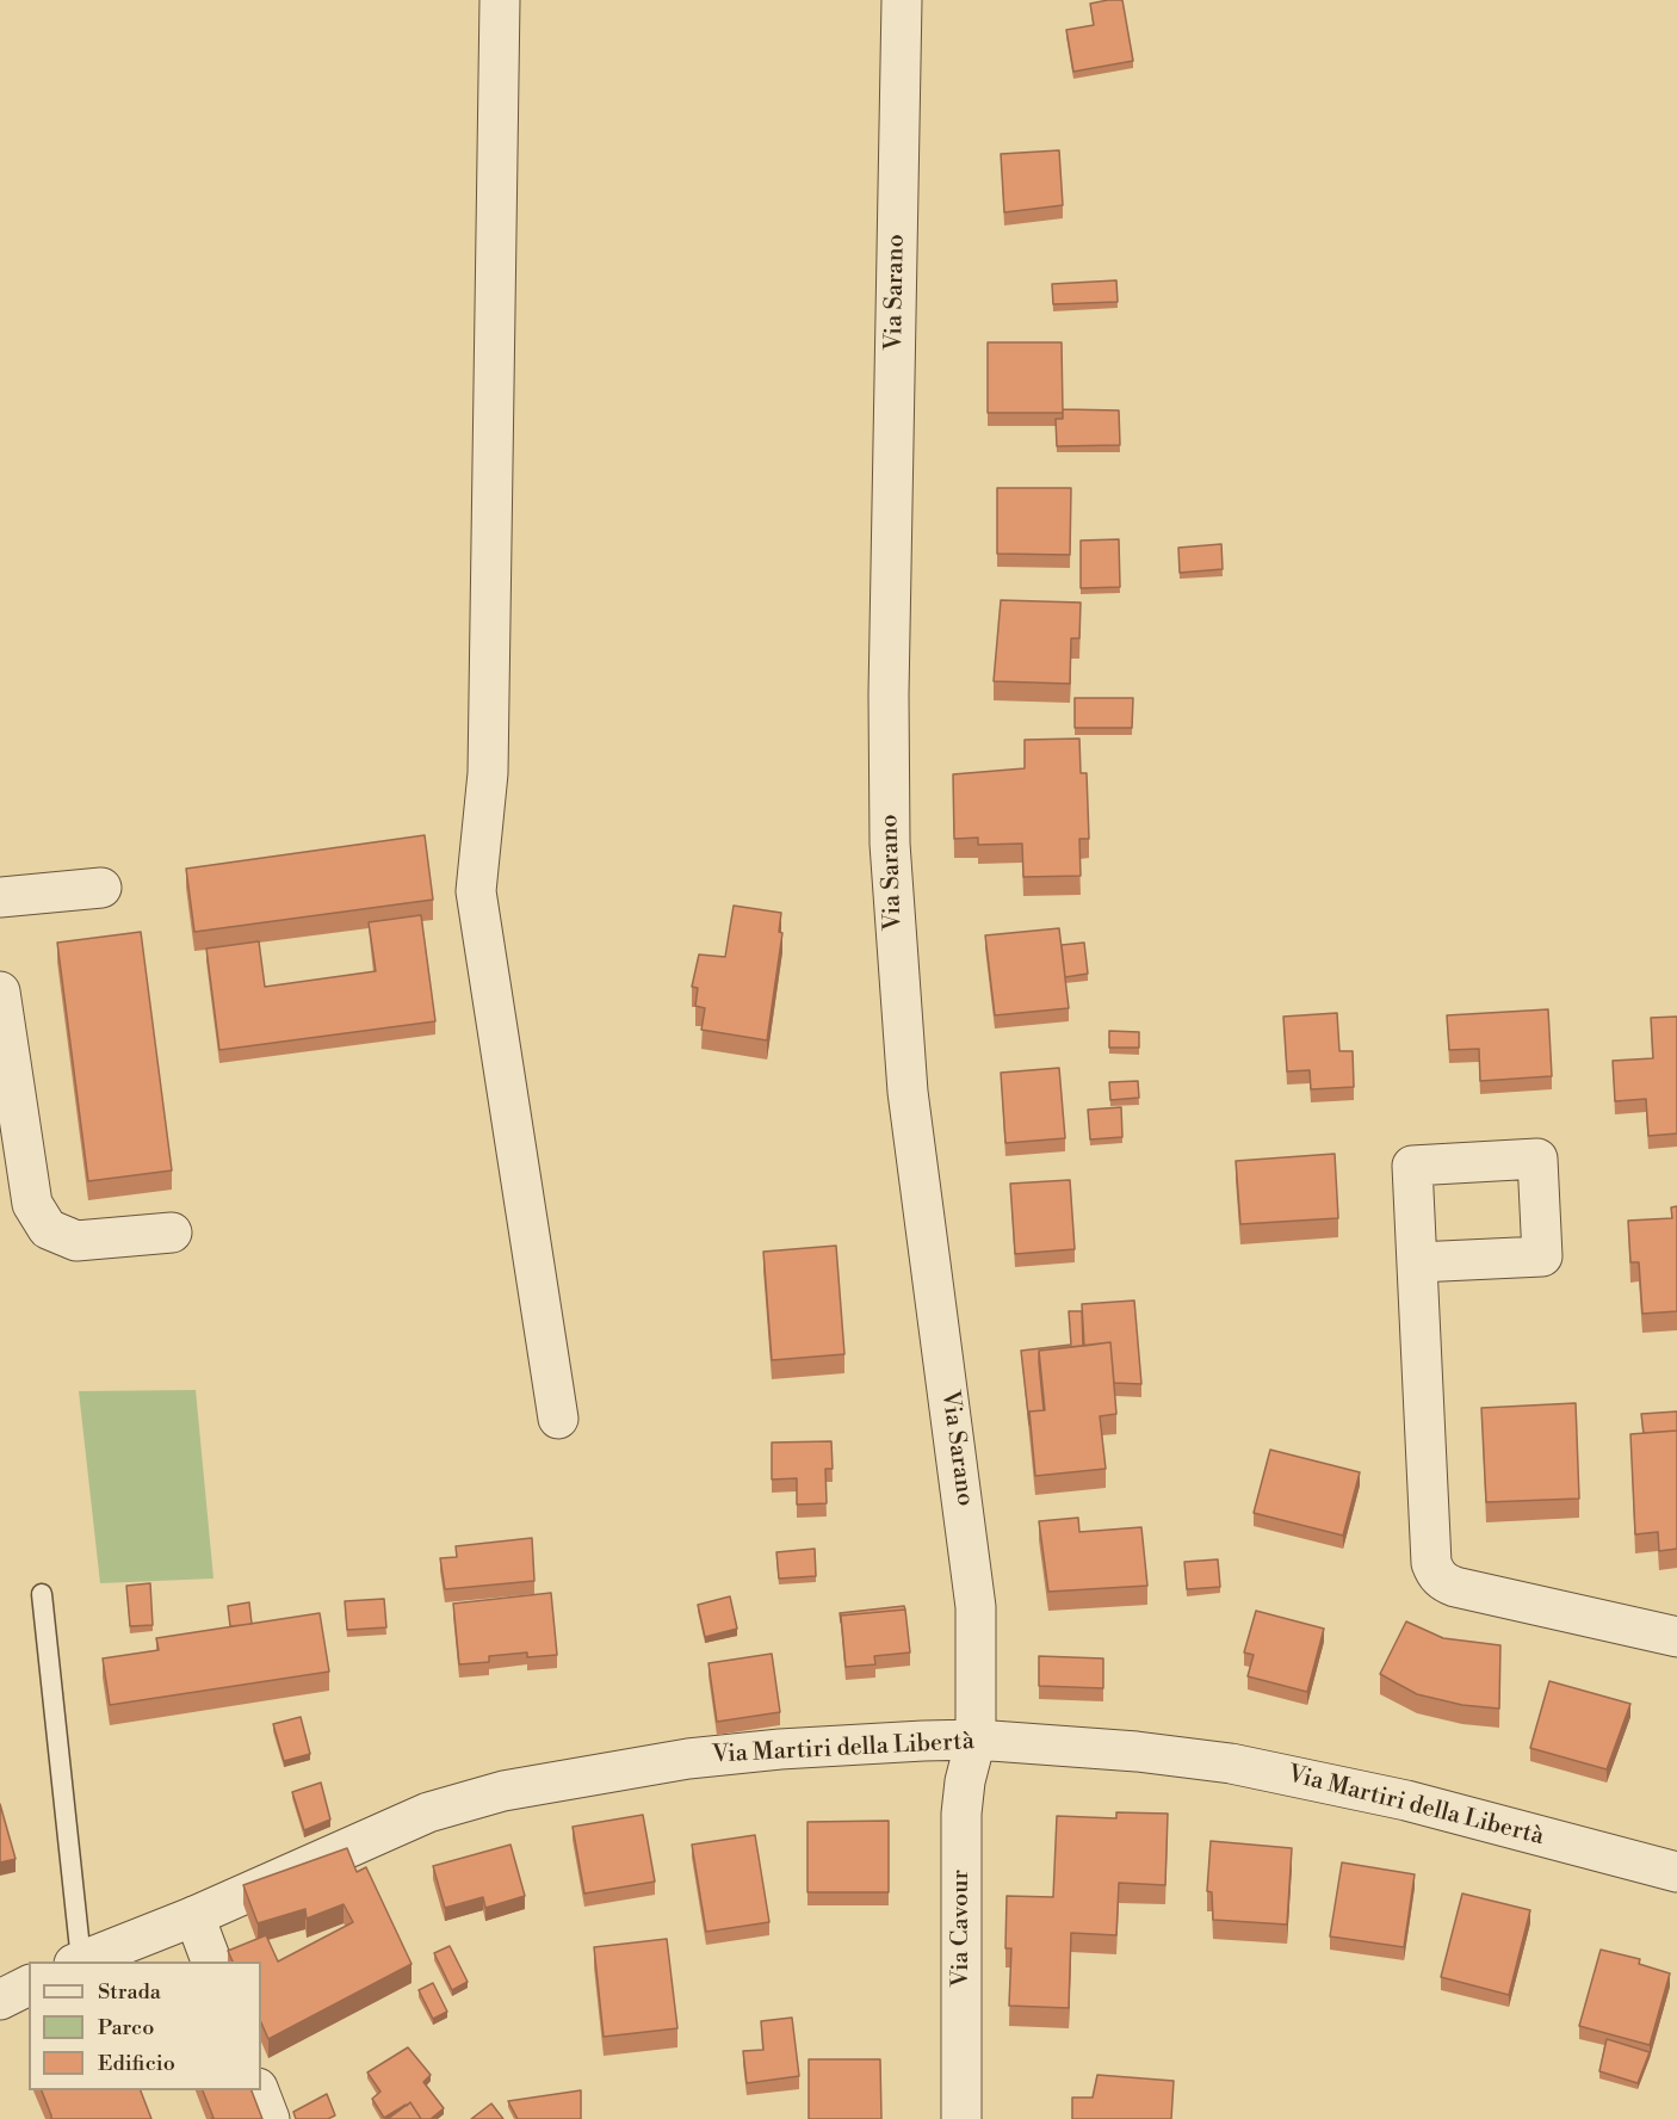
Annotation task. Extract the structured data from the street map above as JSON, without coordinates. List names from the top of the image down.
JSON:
{
  "streets": {
    "street": ["Via Sarano", "Via Martiri della Libertà", "Via Cavour"]
  },
  "crossings": [
    ["Via Sarano", "Via Martiri della Libertà"],
    ["Via Sarano", "Via Cavour"],
    ["Via Martiri della Libertà", "Via Cavour"]
  ],
  "legend": ["Strada", "Parco", "Edificio"]
}
